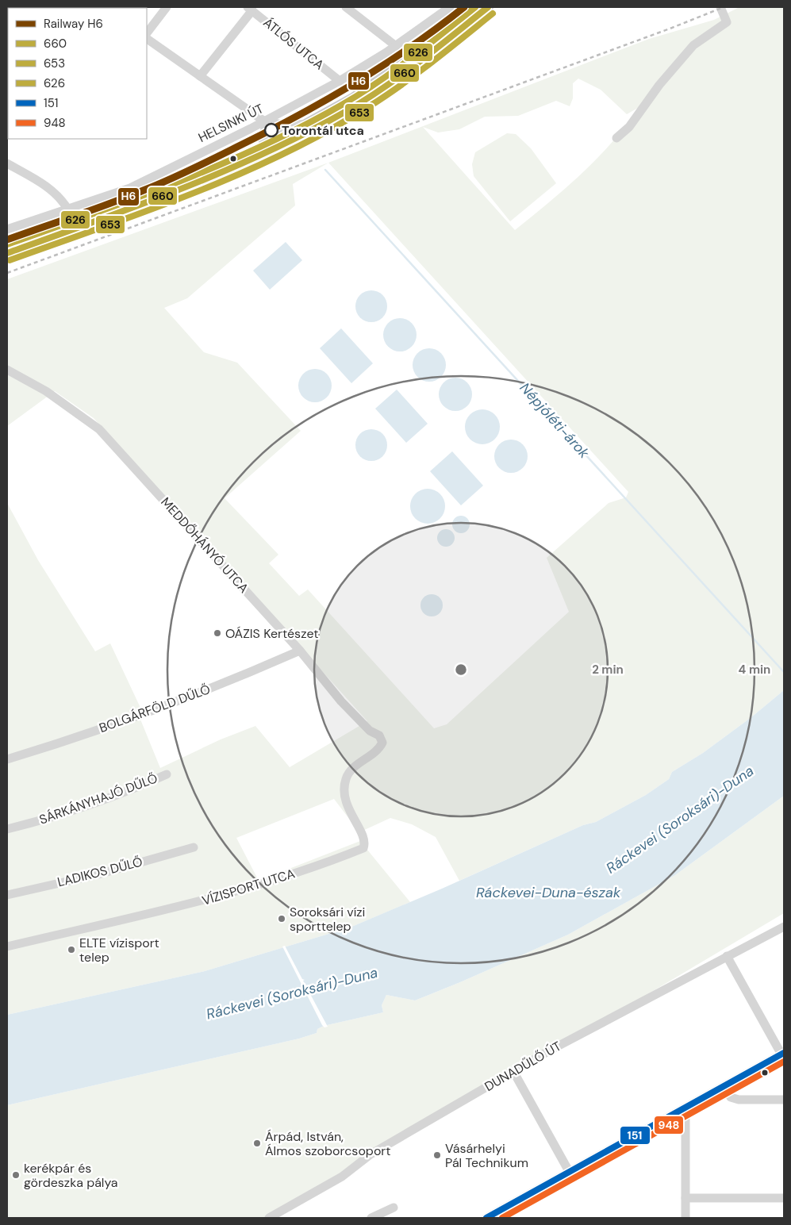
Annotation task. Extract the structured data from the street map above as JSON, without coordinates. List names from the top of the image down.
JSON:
{
  "streets": {
    "street": [
      "ÁTLÓS UTCA",
      "HELSINKI ÚT",
      "MEDDŐHÁNYÓ UTCA",
      "BOLGÁRFÖLD DŰLŐ",
      "SÁRKÁNYHAJÓ DŰLŐ",
      "LADIKOS DŰLŐ",
      "VÍZISPORT UTCA",
      "DUNADŰLŐ ÚT"
    ]
  },
  "crossings": [
    ["ÁTLÓS UTCA", "HELSINKI ÚT"],
    ["MEDDŐHÁNYÓ UTCA", "BOLGÁRFÖLD DŰLŐ"],
    ["MEDDŐHÁNYÓ UTCA", "VÍZISPORT UTCA"]
  ],
  "water": ["Népjóléti-árok", "Ráckevei (Soroksári)-Duna", "Ráckevei-Duna-észak"],
  "places": [
    "Torontál utca",
    "OÁZIS Kertészet",
    "Soroksári vízi sporttelep",
    "ELTE vízisport telep",
    "Árpád, István, Álmos szoborcsoport",
    "Vásárhelyi Pál Technikum",
    "kerékpár és gördeszka pálya"
  ],
  "lines": [
    "rail line H6",
    "transit line 660",
    "transit line 626",
    "transit line 653",
    "transit line 151",
    "transit line 948"
  ],
  "legend": [
    "Railway H6",
    "660",
    "653",
    "626",
    "151",
    "948"
  ],
  "rings": ["2 min", "4 min"]
}
